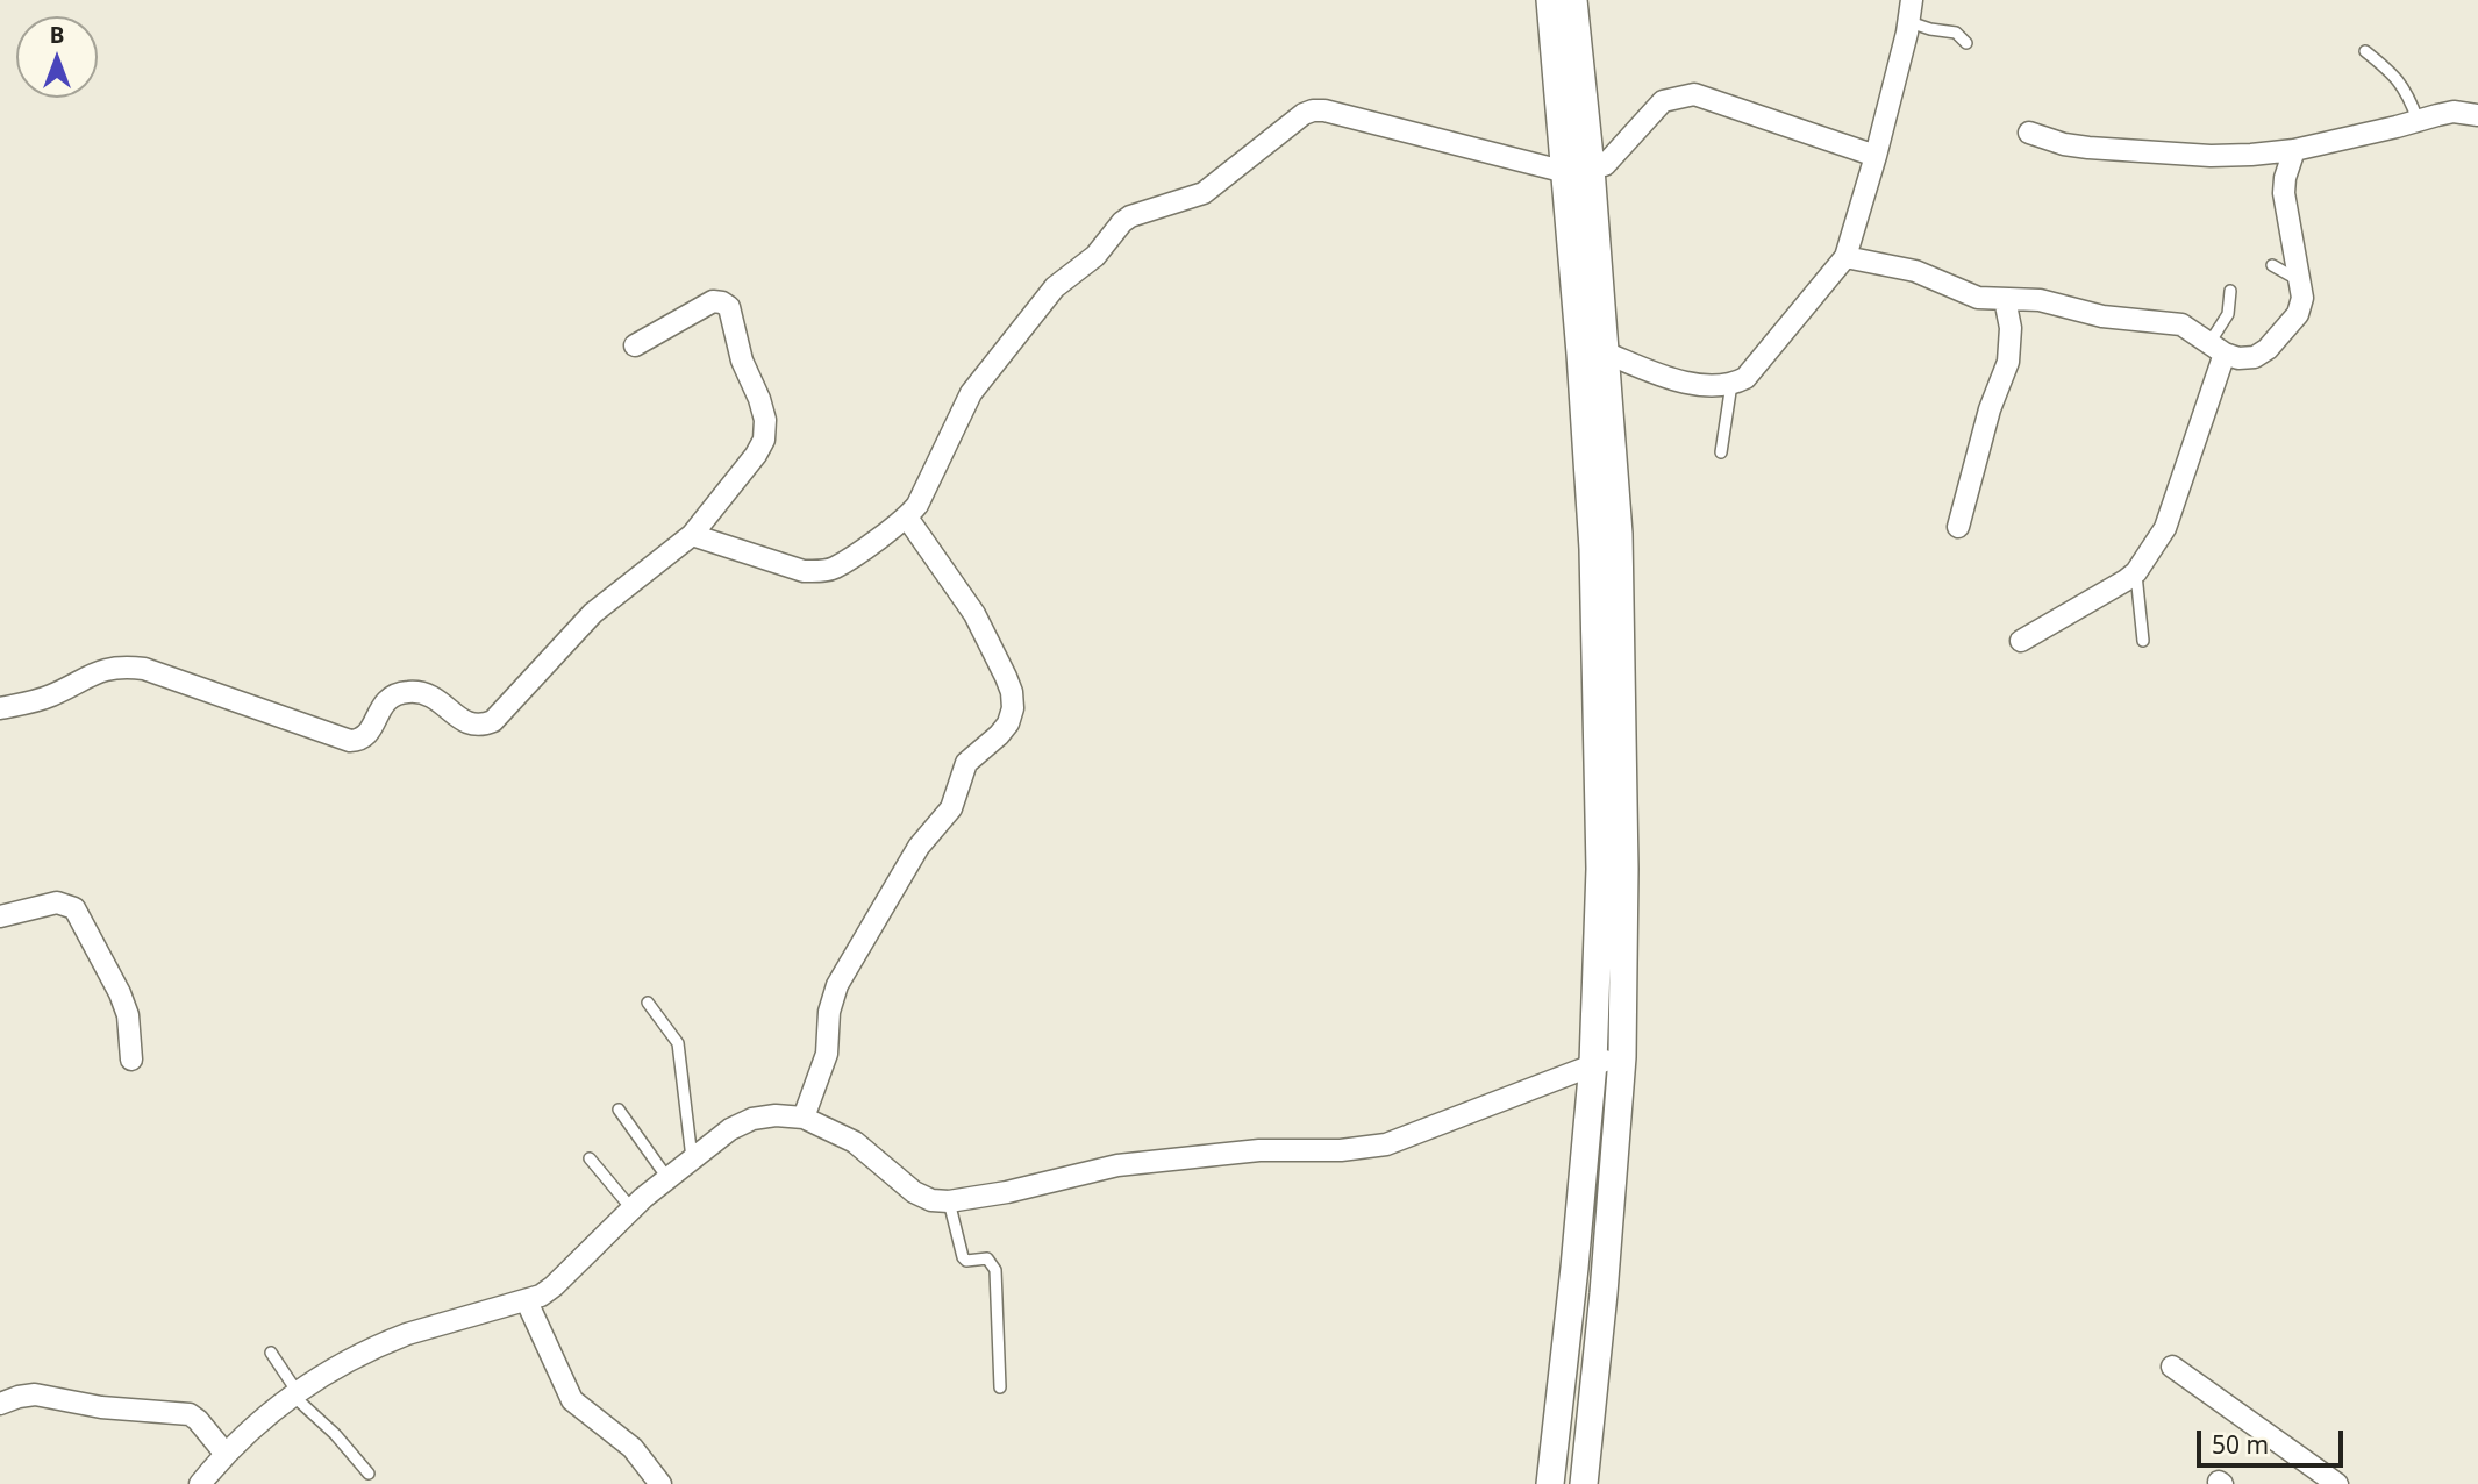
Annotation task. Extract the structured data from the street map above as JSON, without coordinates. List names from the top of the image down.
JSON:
{
  "scale_bar": "50 m",
  "north": "top"
}
